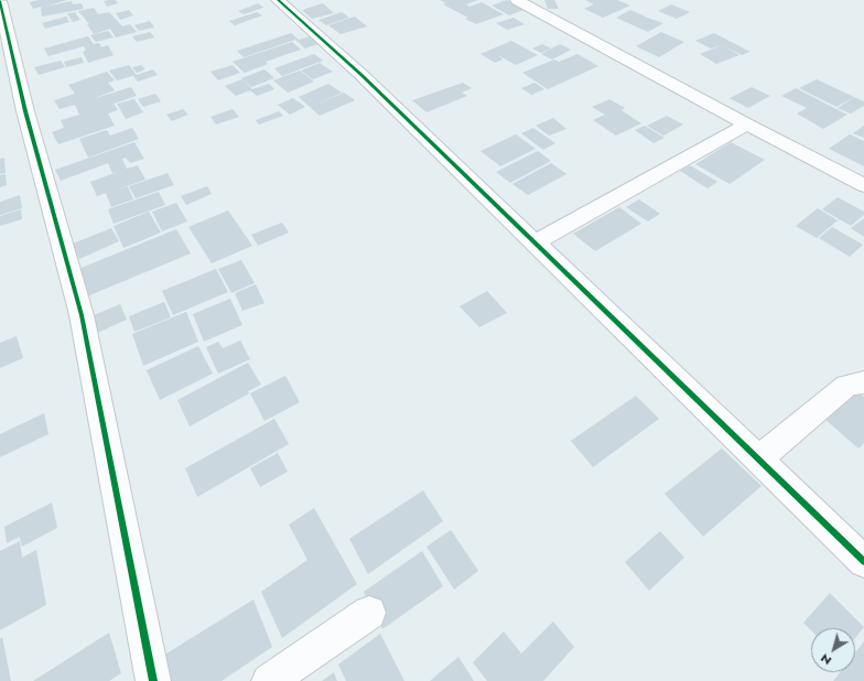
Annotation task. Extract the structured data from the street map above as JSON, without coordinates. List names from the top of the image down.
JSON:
{
  "north": "bottom left"
}
